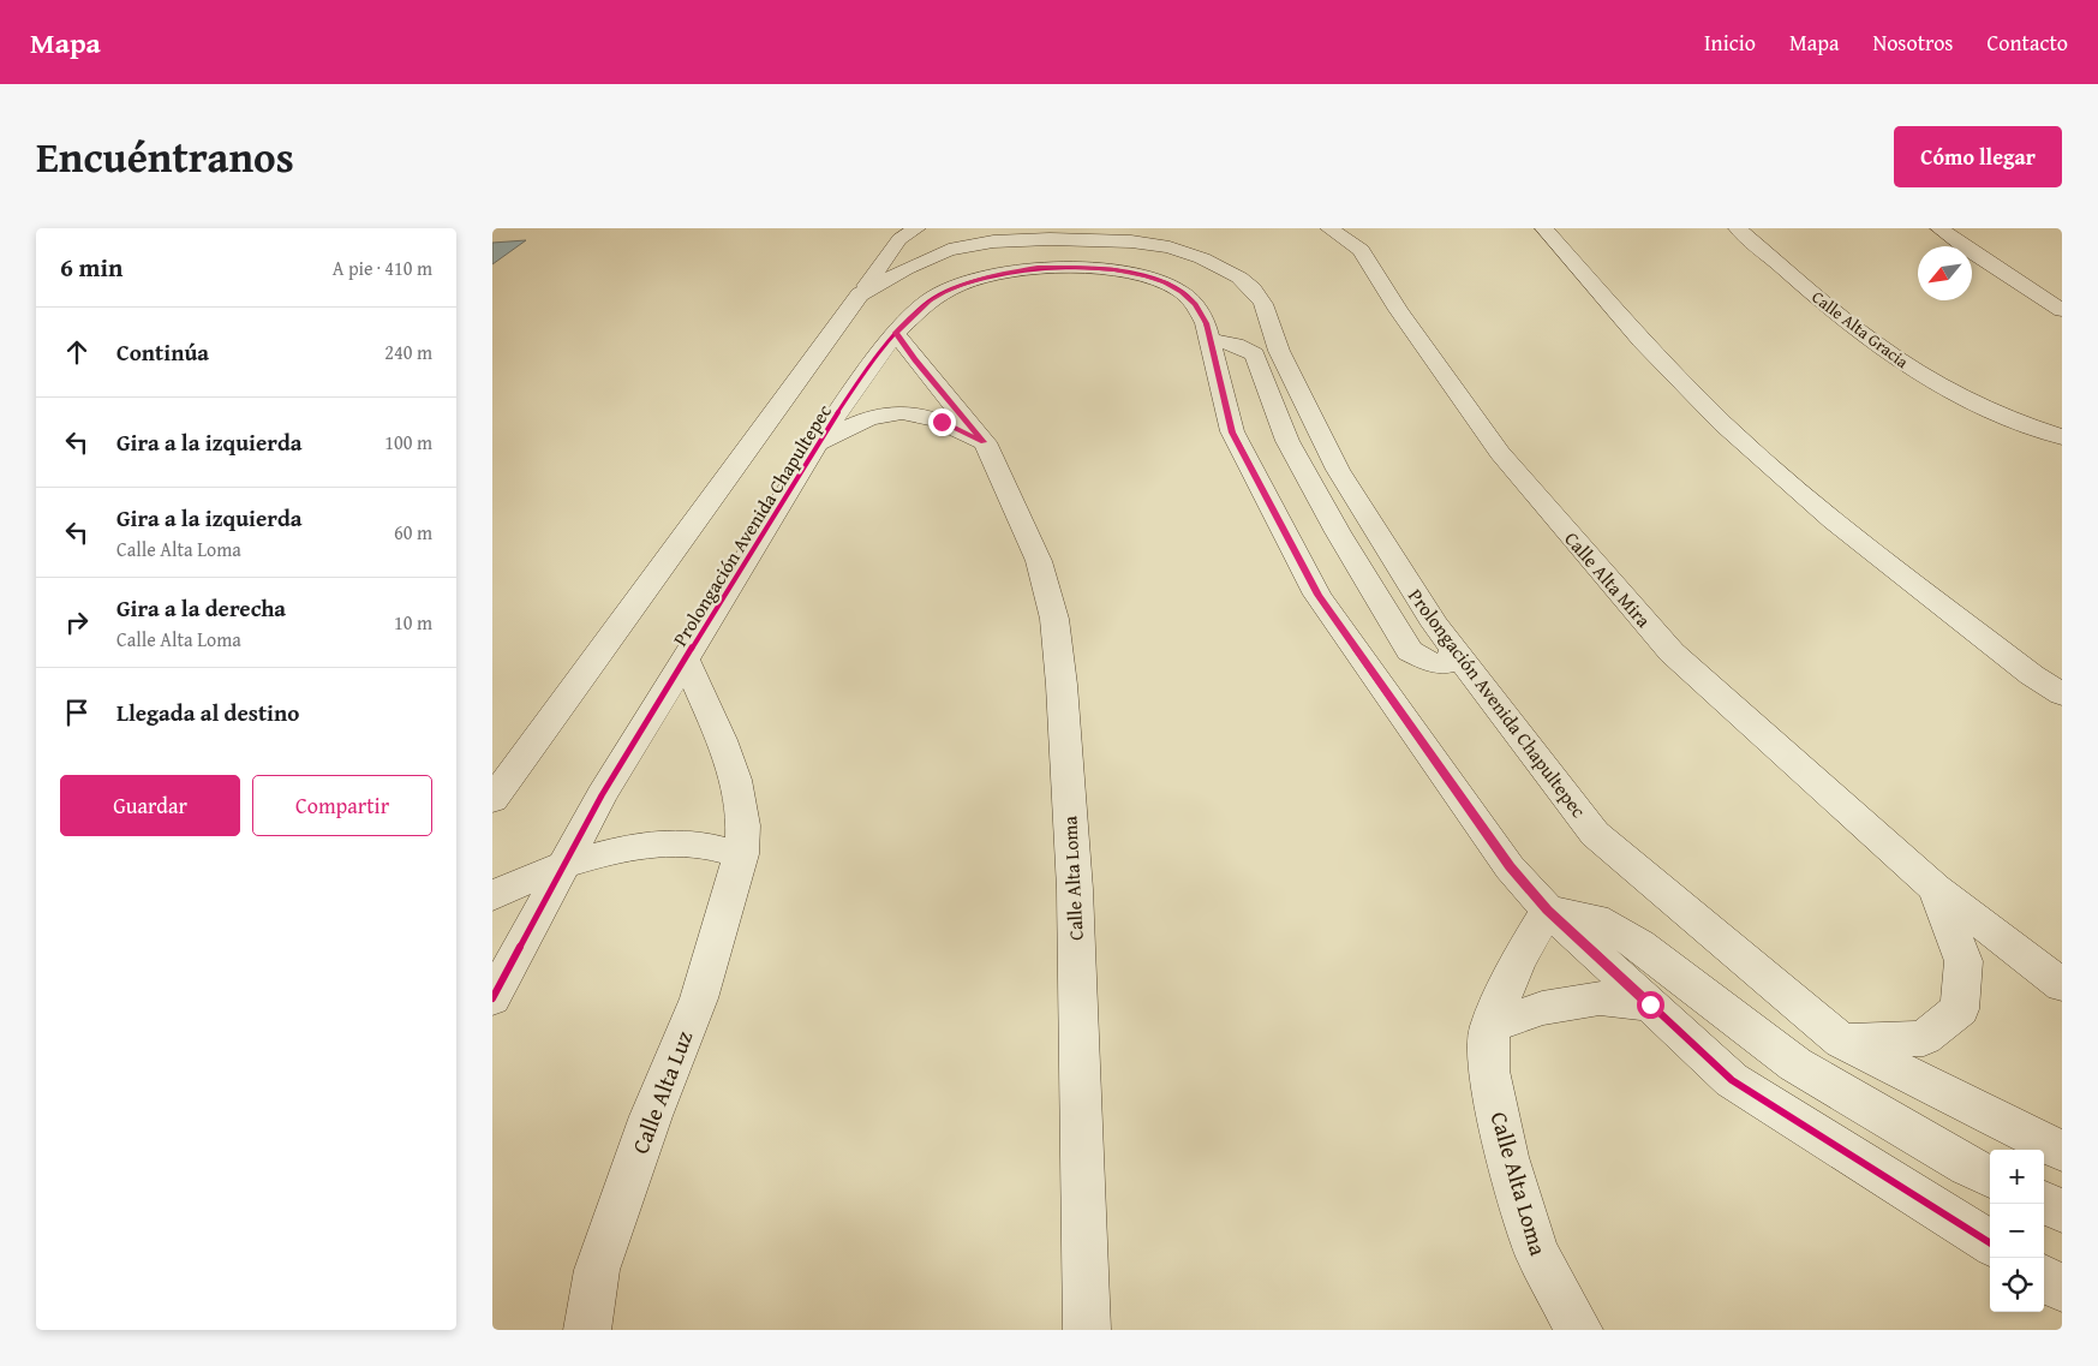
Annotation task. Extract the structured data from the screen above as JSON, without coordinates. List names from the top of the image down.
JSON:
{
  "streets": {
    "street": [
      "Calle Alta Gracia",
      "Prolongación Avenida Chapultepec",
      "Calle Alta Mira",
      "Calle Alta Loma",
      "Calle Alta Luz"
    ]
  },
  "crossings": [
    ["Prolongación Avenida Chapultepec", "Calle Alta Mira"],
    ["Prolongación Avenida Chapultepec", "Calle Alta Loma"],
    ["Prolongación Avenida Chapultepec", "Calle Alta Luz"]
  ],
  "north": "bottom left",
  "page": {
    "header": "Mapa",
    "nav": [
      "Inicio",
      "Mapa",
      "Nosotros",
      "Contacto"
    ],
    "title": "Encuéntranos",
    "buttons": [
      "Cómo llegar",
      ["Guardar", "Compartir"]
    ],
    "heading": ["6 min", "A pie · 410 m"],
    "list": [
      ["Continúa", "240 m"],
      ["Gira a la izquierda", "100 m"],
      ["Gira a la izquierda", "Calle Alta Loma", "60 m"],
      ["Gira a la derecha", "Calle Alta Loma", "10 m"],
      "Llegada al destino"
    ],
    "map_buttons": ["+", "−"]
  }
}
